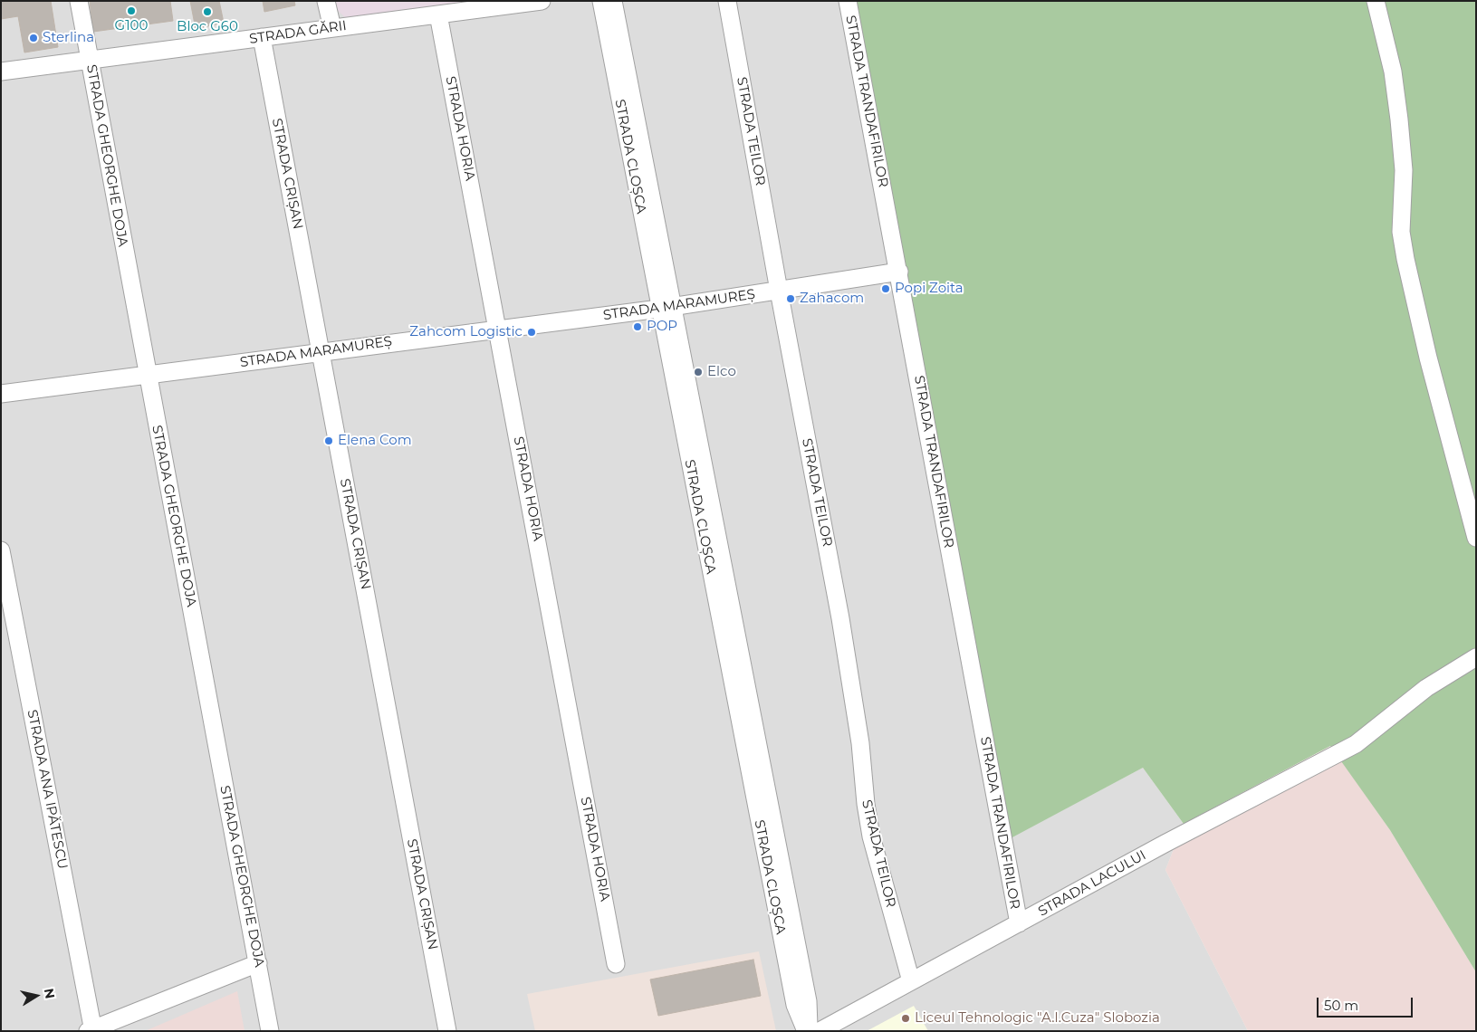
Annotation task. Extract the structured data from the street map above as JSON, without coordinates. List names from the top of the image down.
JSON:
{
  "streets": {
    "street": [
      "STRADA GĂRII",
      "STRADA TRANDAFIRILOR",
      "STRADA HORIA",
      "STRADA TEILOR",
      "STRADA GHEORGHE DOJA",
      "STRADA CLOȘCA",
      "STRADA CRIȘAN",
      "STRADA MARAMUREȘ",
      "STRADA ANA IPĂTESCU",
      "STRADA LACULUI"
    ]
  },
  "crossings": [
    ["STRADA GĂRII", "STRADA HORIA"],
    ["STRADA GĂRII", "STRADA GHEORGHE DOJA"],
    ["STRADA GĂRII", "STRADA CRIȘAN"],
    ["STRADA TRANDAFIRILOR", "STRADA MARAMUREȘ"],
    ["STRADA TRANDAFIRILOR", "STRADA LACULUI"],
    ["STRADA HORIA", "STRADA MARAMUREȘ"],
    ["STRADA TEILOR", "STRADA MARAMUREȘ"],
    ["STRADA TEILOR", "STRADA LACULUI"],
    ["STRADA GHEORGHE DOJA", "STRADA MARAMUREȘ"],
    ["STRADA CLOȘCA", "STRADA MARAMUREȘ"],
    ["STRADA CRIȘAN", "STRADA MARAMUREȘ"]
  ],
  "places": [
    "G100",
    "Bloc G60",
    "Sterlina",
    "Popi Zoita",
    "Zahacom",
    "POP",
    "Zahcom Logistic",
    "Elco",
    "Elena Com",
    "Liceul Tehnologic \"A.I.Cuza\" Slobozia"
  ],
  "scale_bar": "50 m",
  "north": "right"
}
